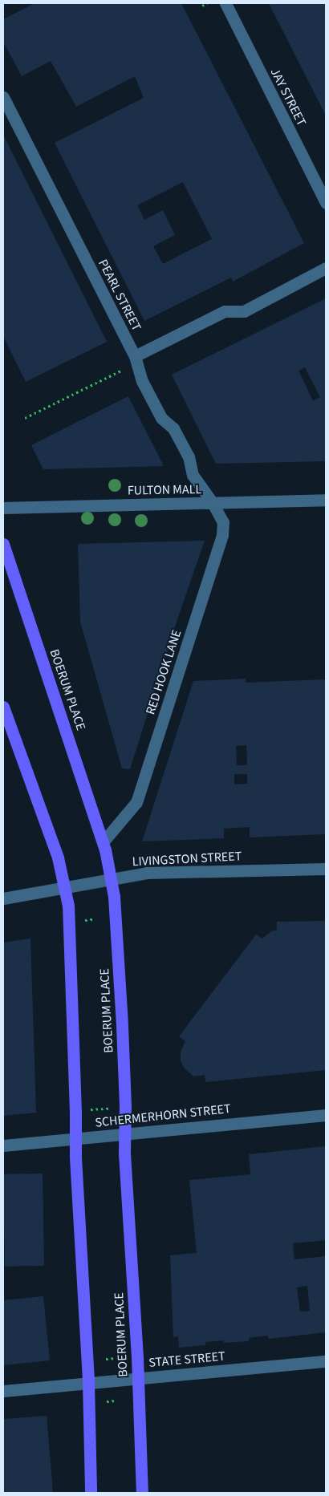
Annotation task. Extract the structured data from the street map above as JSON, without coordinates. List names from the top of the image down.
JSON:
{
  "streets": {
    "main road": ["BOERUM PLACE"],
    "street": [
      "JAY STREET",
      "PEARL STREET",
      "FULTON MALL",
      "RED HOOK LANE",
      "LIVINGSTON STREET",
      "SCHERMERHORN STREET",
      "STATE STREET"
    ]
  },
  "crossings": [
    ["PEARL STREET", "FULTON MALL"],
    ["PEARL STREET", "RED HOOK LANE"],
    ["FULTON MALL", "RED HOOK LANE"],
    ["RED HOOK LANE", "BOERUM PLACE"],
    ["BOERUM PLACE", "LIVINGSTON STREET"],
    ["BOERUM PLACE", "SCHERMERHORN STREET"],
    ["BOERUM PLACE", "STATE STREET"]
  ]
}
